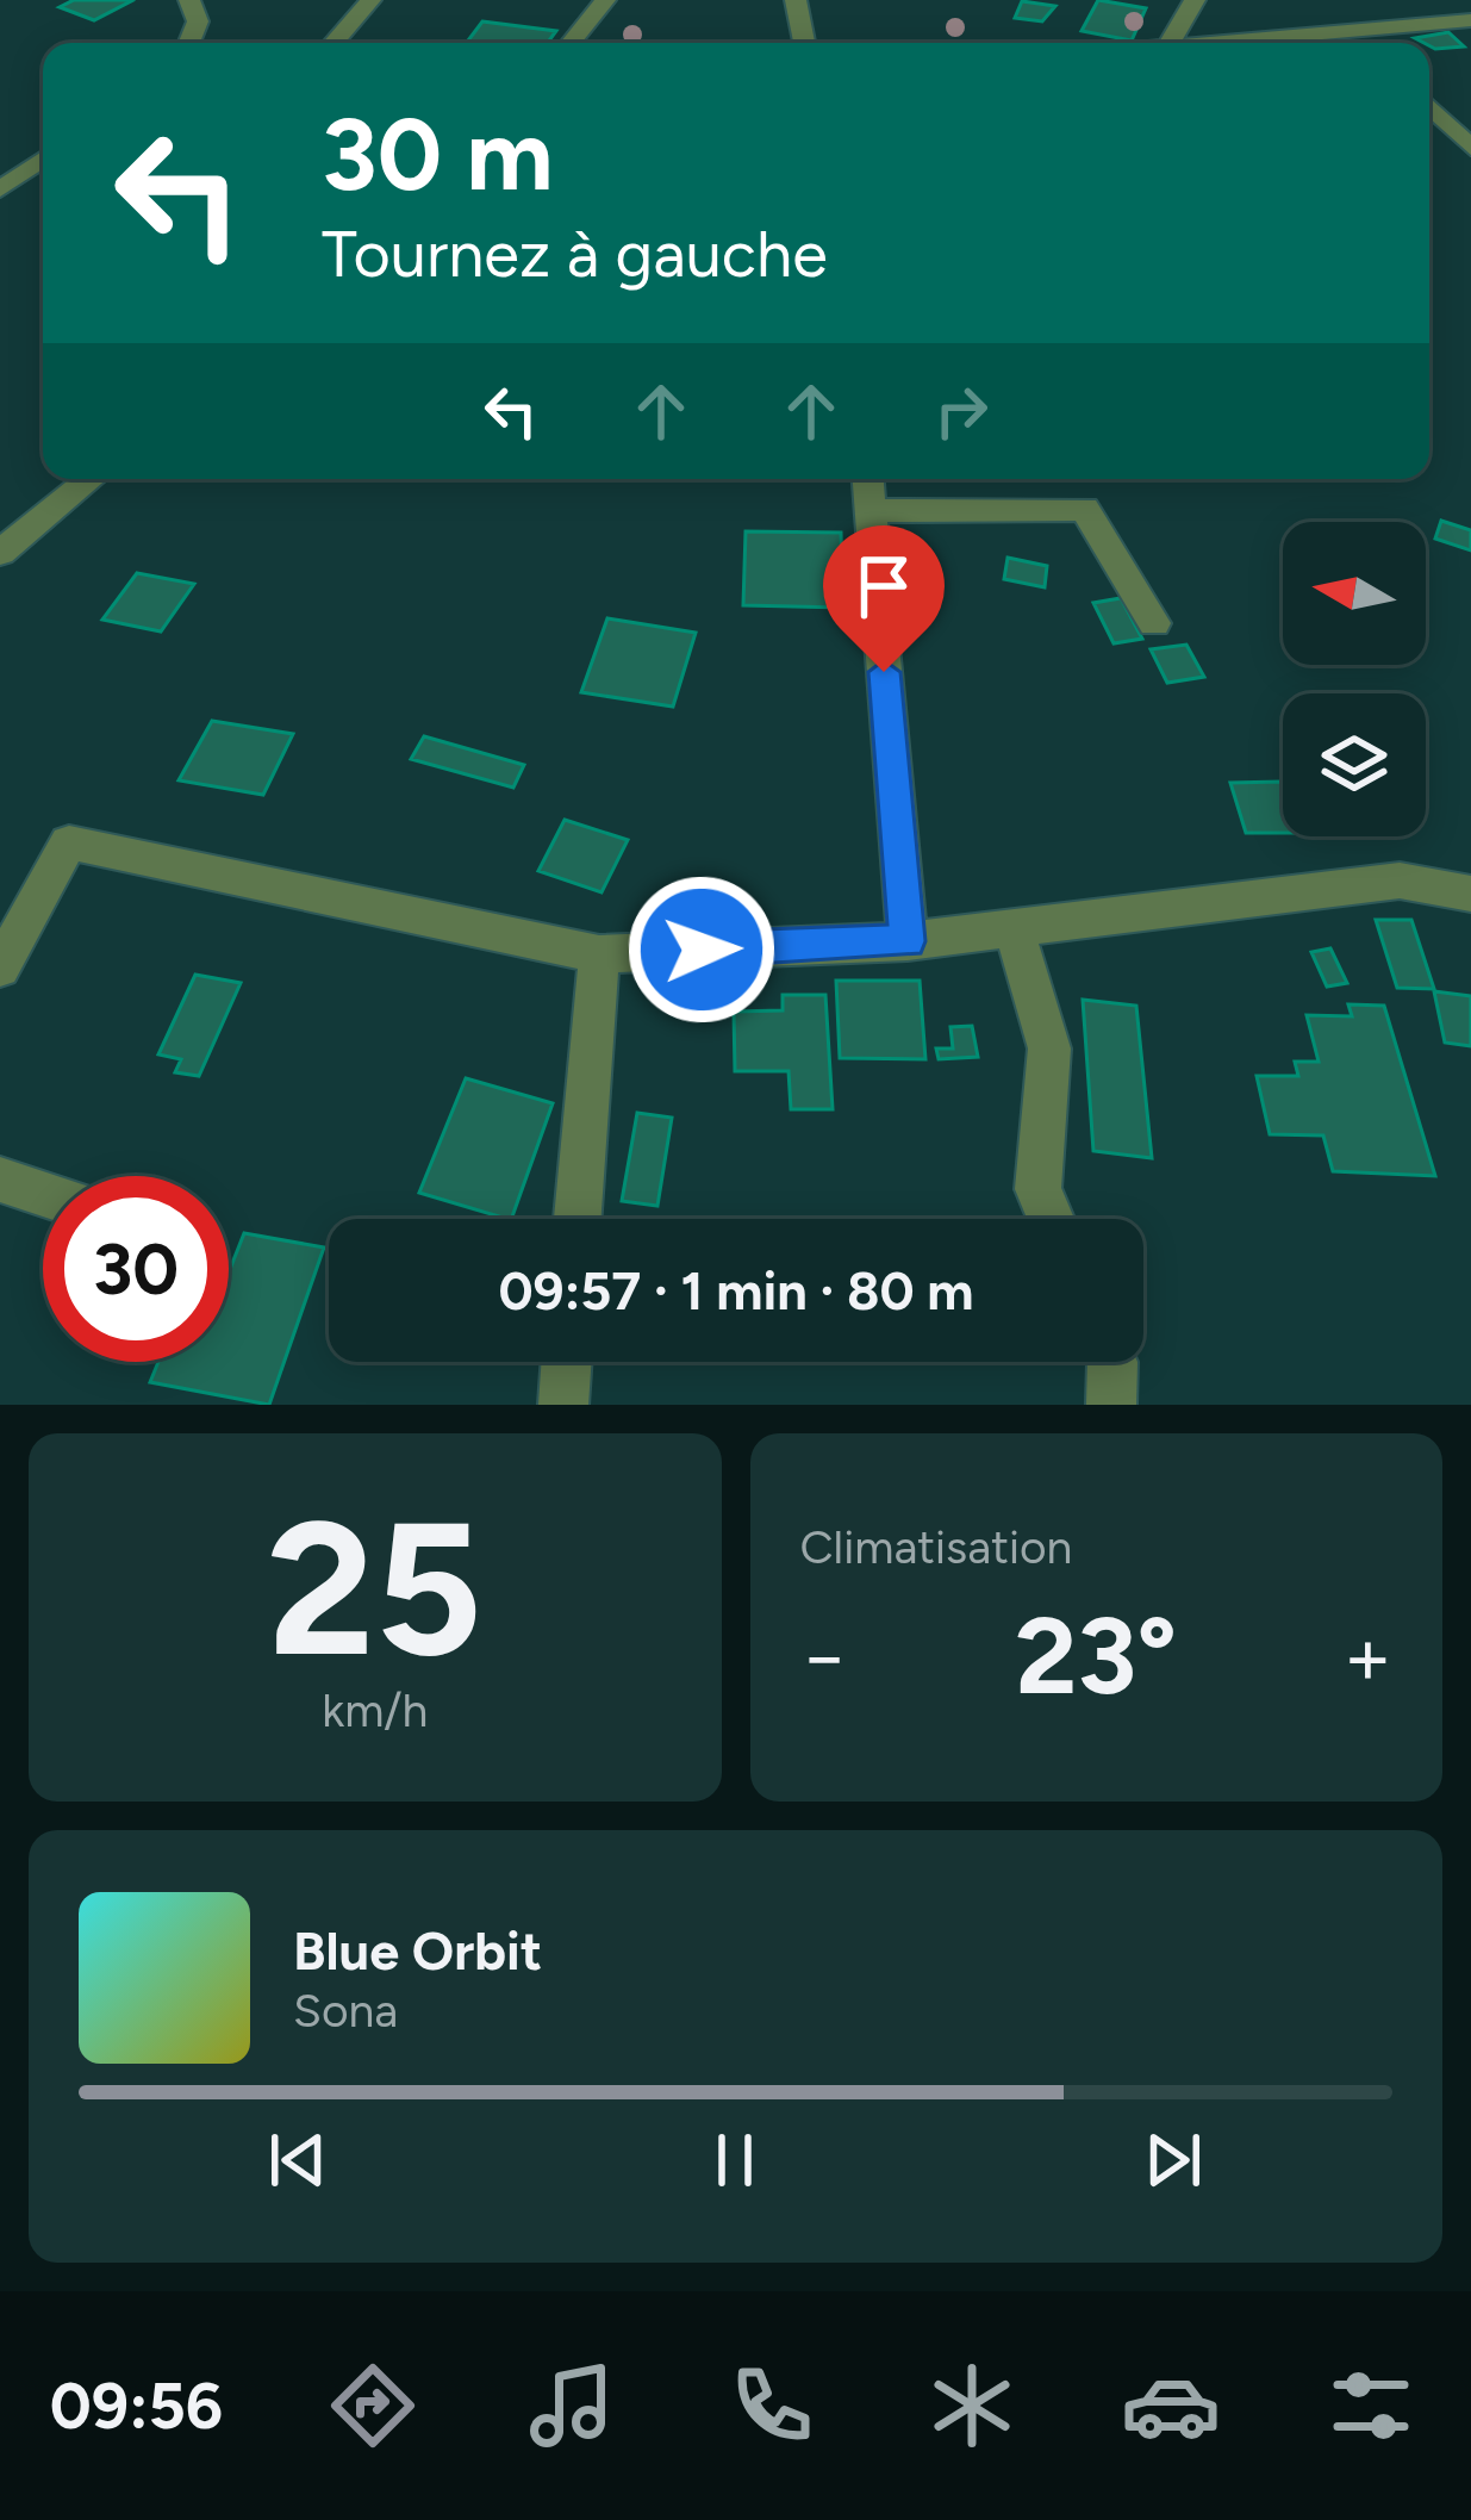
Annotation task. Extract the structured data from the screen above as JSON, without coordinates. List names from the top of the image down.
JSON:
{
  "north": "left",
  "page": {
    "turn": ["30 m", "Tournez à gauche"],
    "limit": "30",
    "trip": "09:57 · 1 min · 80 m",
    "tile": [
      ["25", "km/h"],
      "Climatisation"
    ],
    "heat": ["−", "23°", "+"],
    "song": ["Blue Orbit", "Sona"],
    "tabs": "09:56"
  }
}
